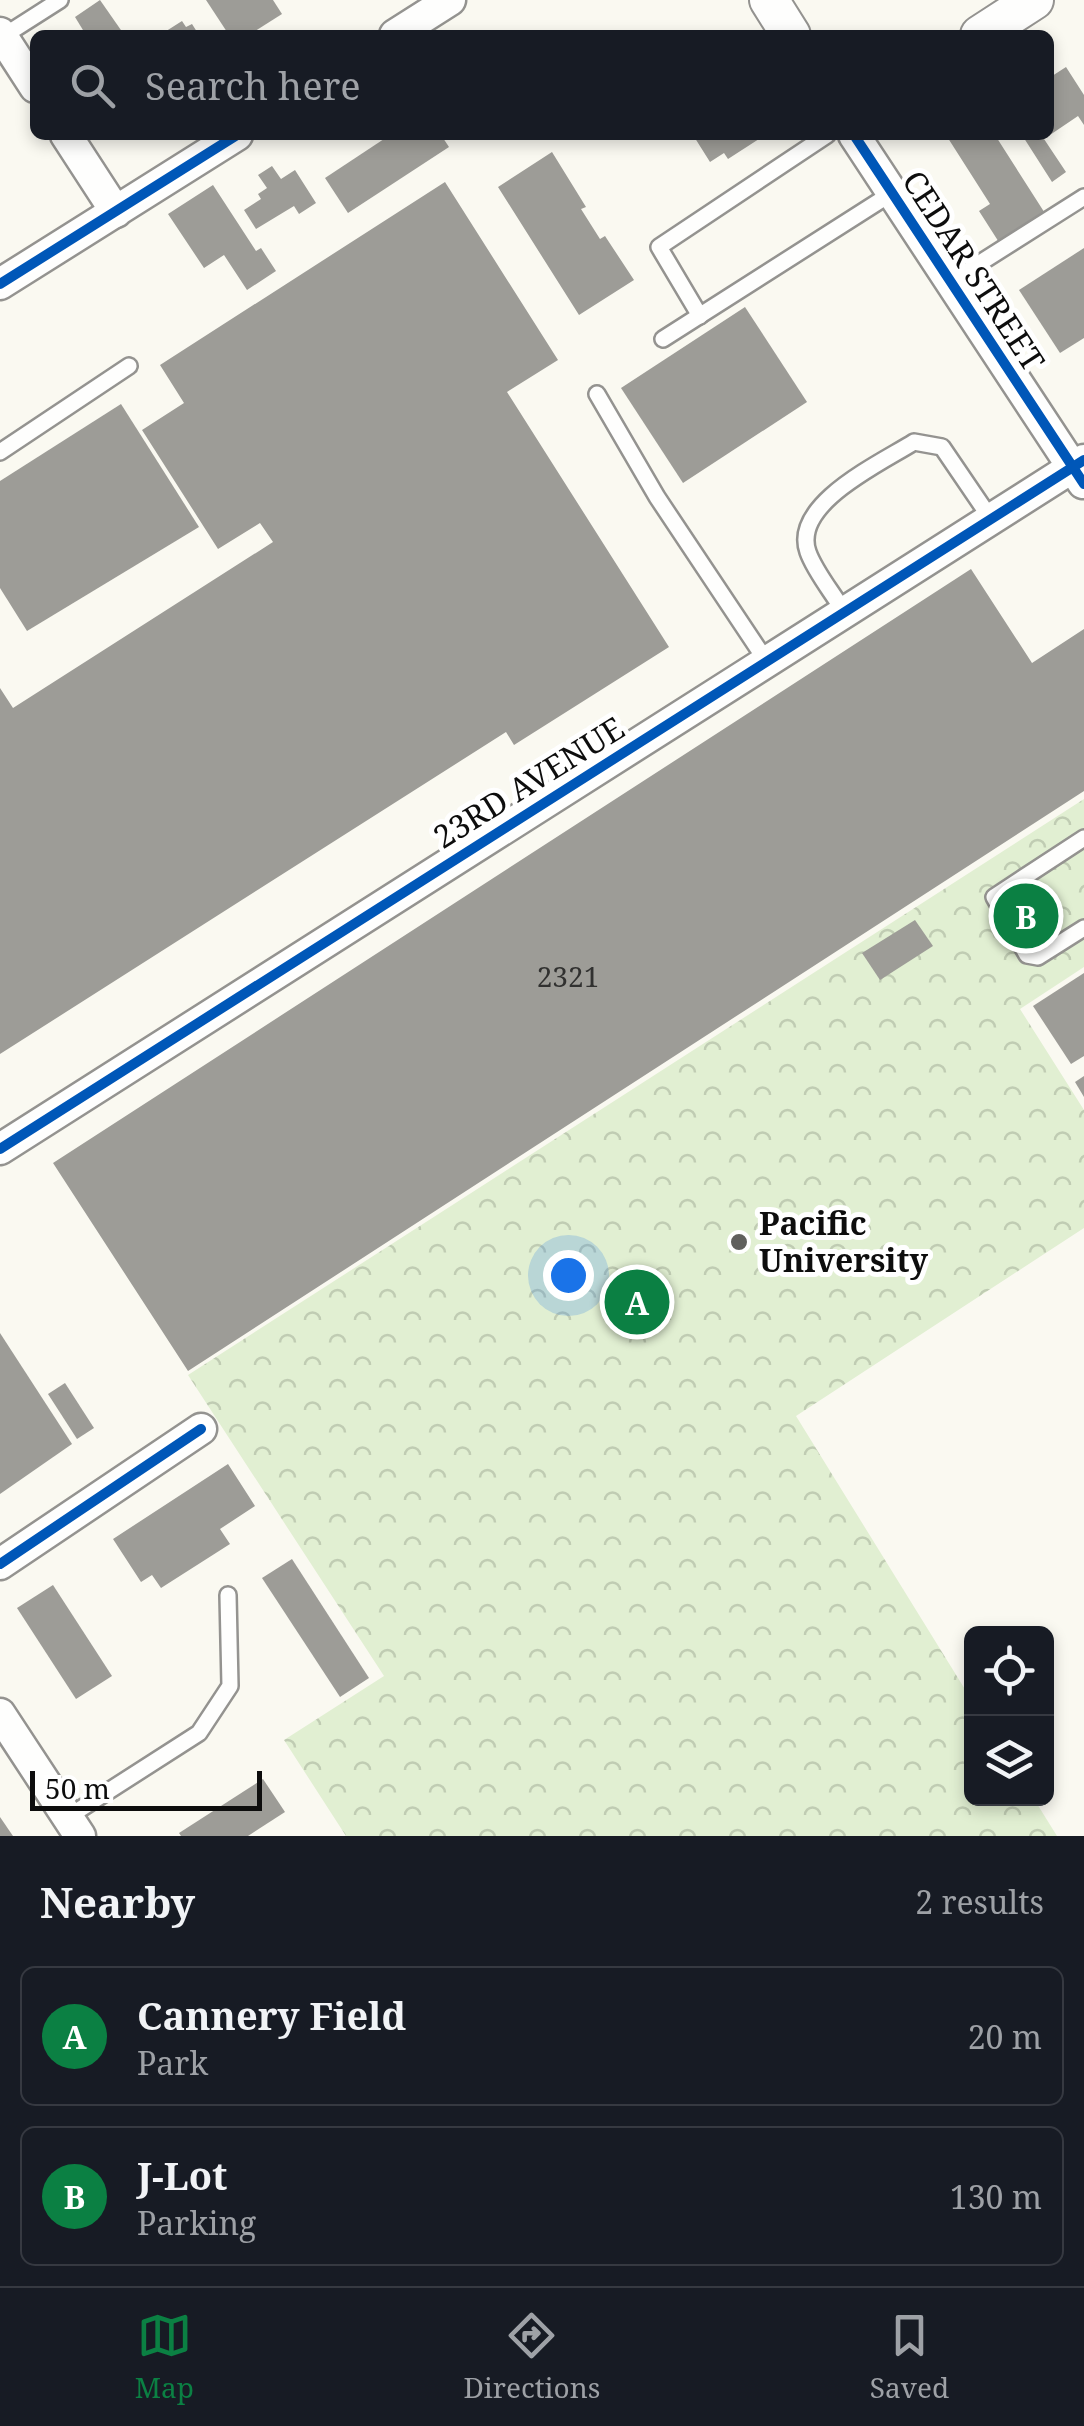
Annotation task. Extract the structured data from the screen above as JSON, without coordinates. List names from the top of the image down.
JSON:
{
  "streets": {
    "street": ["CEDAR STREET", "23RD AVENUE"]
  },
  "crossings": [
    ["CEDAR STREET", "23RD AVENUE"]
  ],
  "places": ["Pacific University"],
  "house_numbers": ["2321"],
  "scale_bar": "50 m",
  "page": {
    "search": "Search here",
    "pins": ["B", "A"],
    "scale": "50 m",
    "heading": ["Nearby", "2 results"],
    "list": [
      {
        "mark": "A",
        "name": "Cannery Field",
        "note": "Park",
        "value": "20 m"
      },
      {
        "mark": "B",
        "name": "J-Lot",
        "note": "Parking",
        "value": "130 m"
      }
    ],
    "nav": ["Map", "Directions", "Saved"]
  }
}
